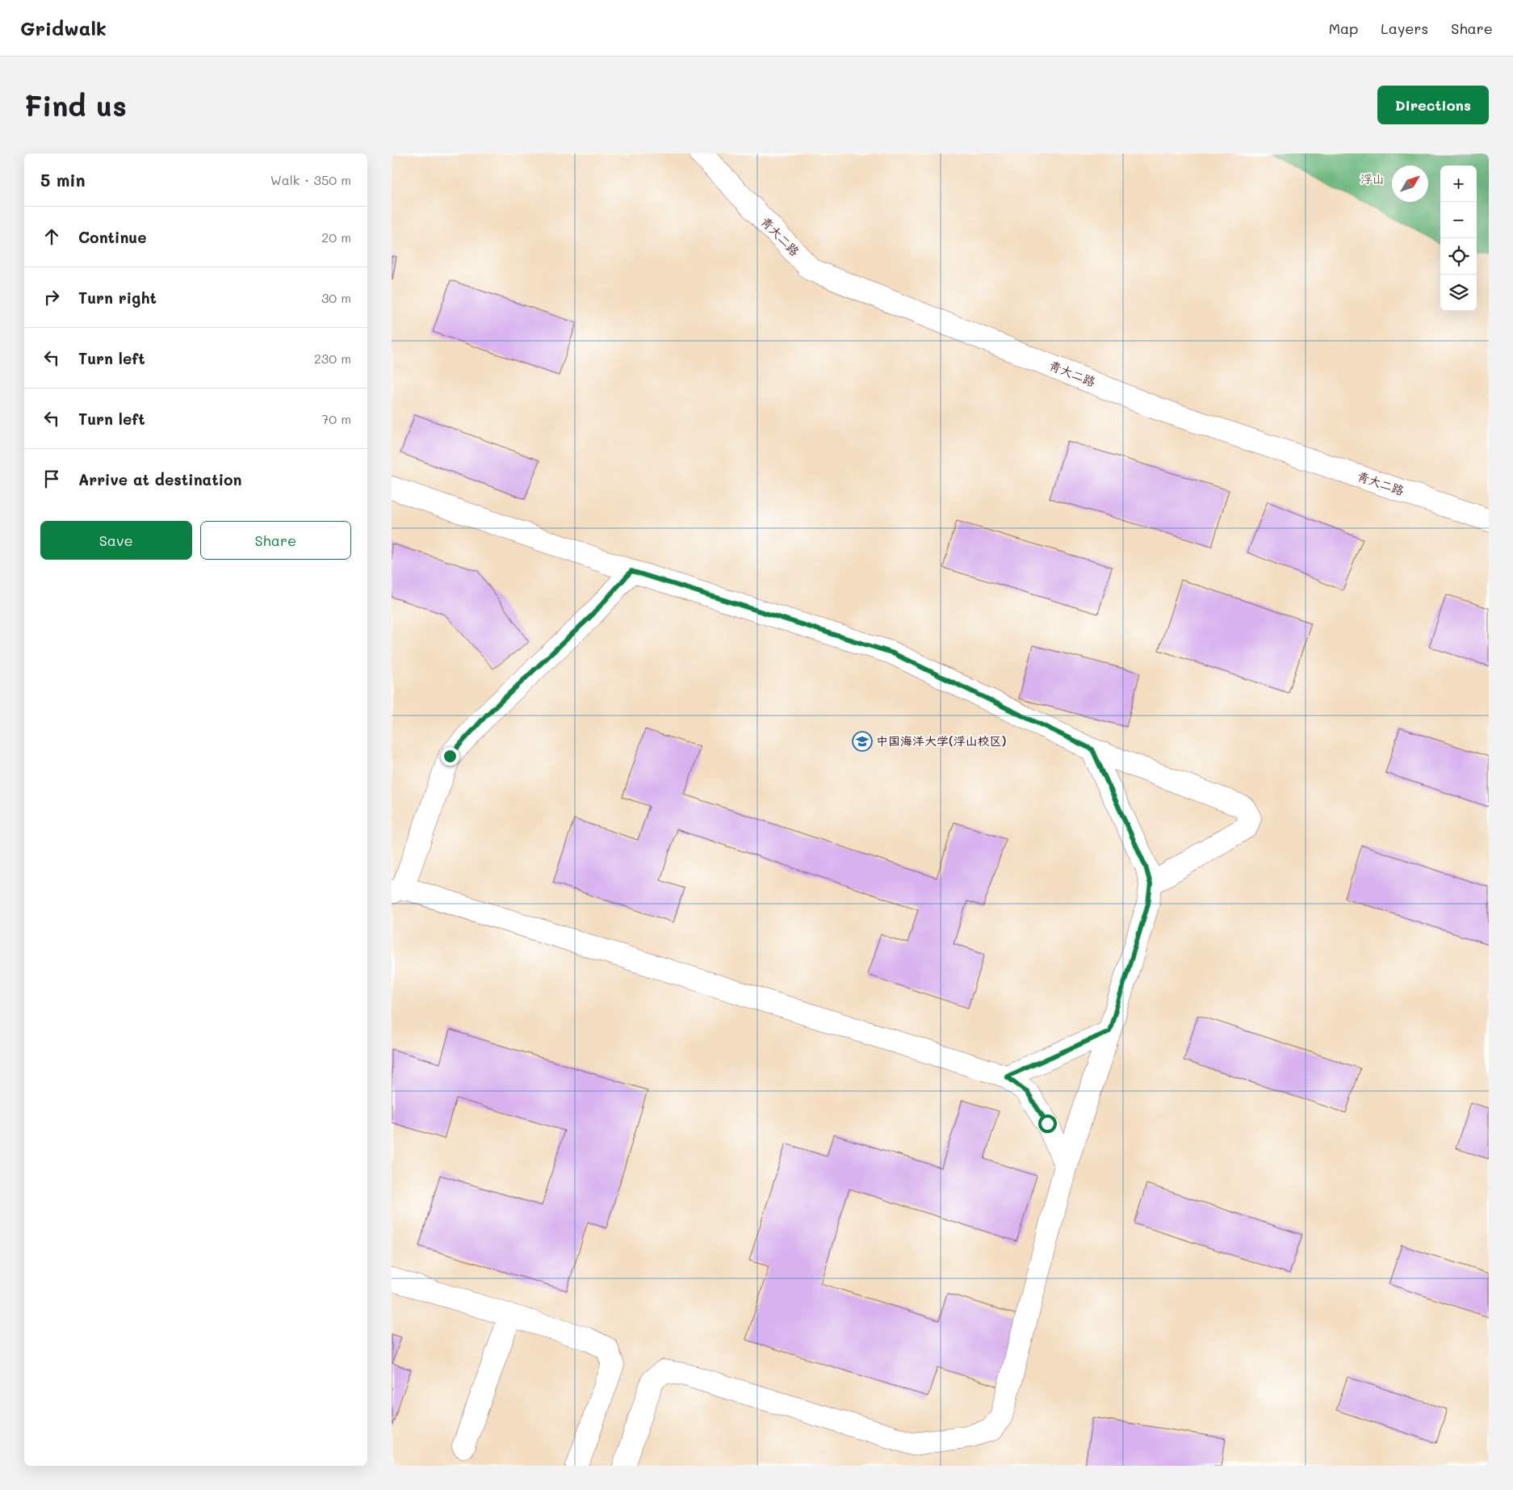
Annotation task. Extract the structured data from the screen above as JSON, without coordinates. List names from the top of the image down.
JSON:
{
  "streets": {
    "street": ["青大二路"]
  },
  "parks": ["浮山"],
  "places": {
    "school or university": ["中国海洋大学(浮山校区)"]
  },
  "north": "top right",
  "page": {
    "header": "Gridwalk",
    "nav": ["Map", "Layers", "Share"],
    "buttons": [
      "Directions",
      ["Save", "Share"]
    ],
    "title": "Find us",
    "heading": ["5 min", "Walk · 350 m"],
    "map_buttons": ["+", "−"],
    "list": [
      ["Continue", "20 m"],
      ["Turn right", "30 m"],
      ["Turn left", "230 m"],
      ["Turn left", "70 m"],
      "Arrive at destination"
    ]
  }
}
